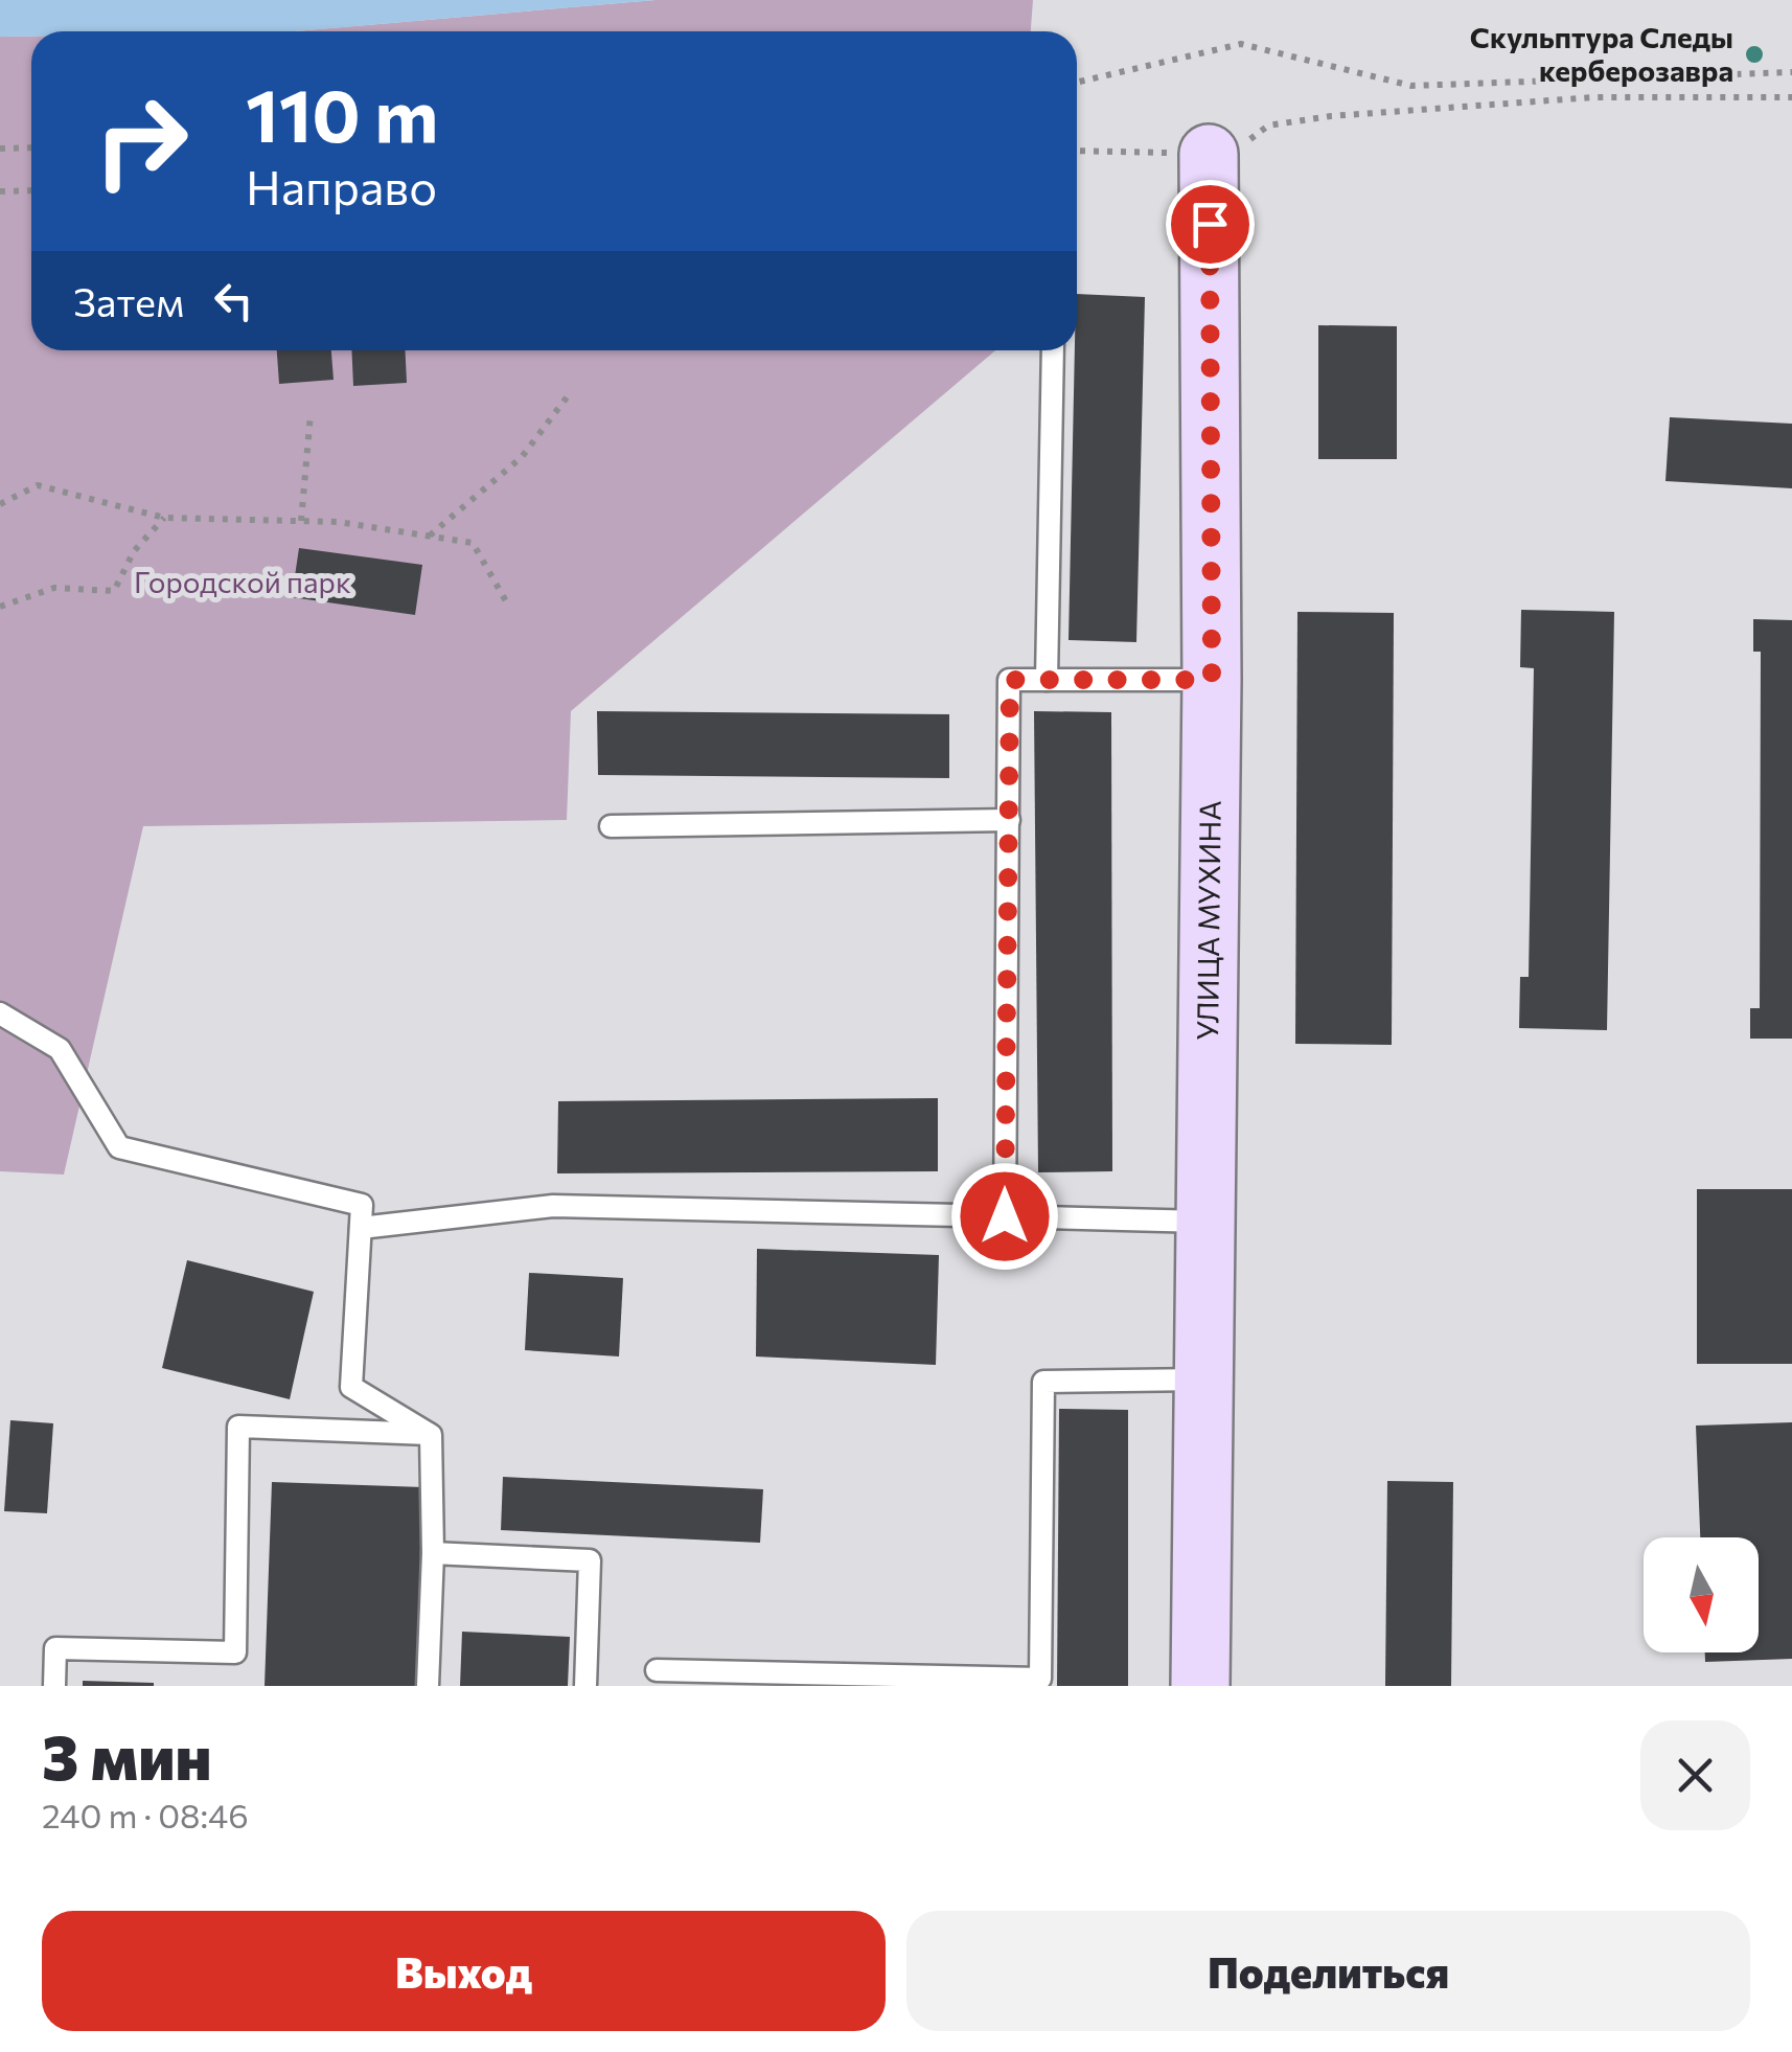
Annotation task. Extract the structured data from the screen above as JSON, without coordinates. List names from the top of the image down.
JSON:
{
  "streets": {
    "street": ["УЛИЦА МУХИНА"]
  },
  "parks": ["Городской парк"],
  "places": ["Скульптура Следы керберозавра"],
  "north": "bottom",
  "page": {
    "turn": ["110 m", "Направо"],
    "then": "Затем",
    "heading": ["3 мин", "240 m · 08:46"],
    "buttons": ["Выход", "Поделиться"]
  }
}
